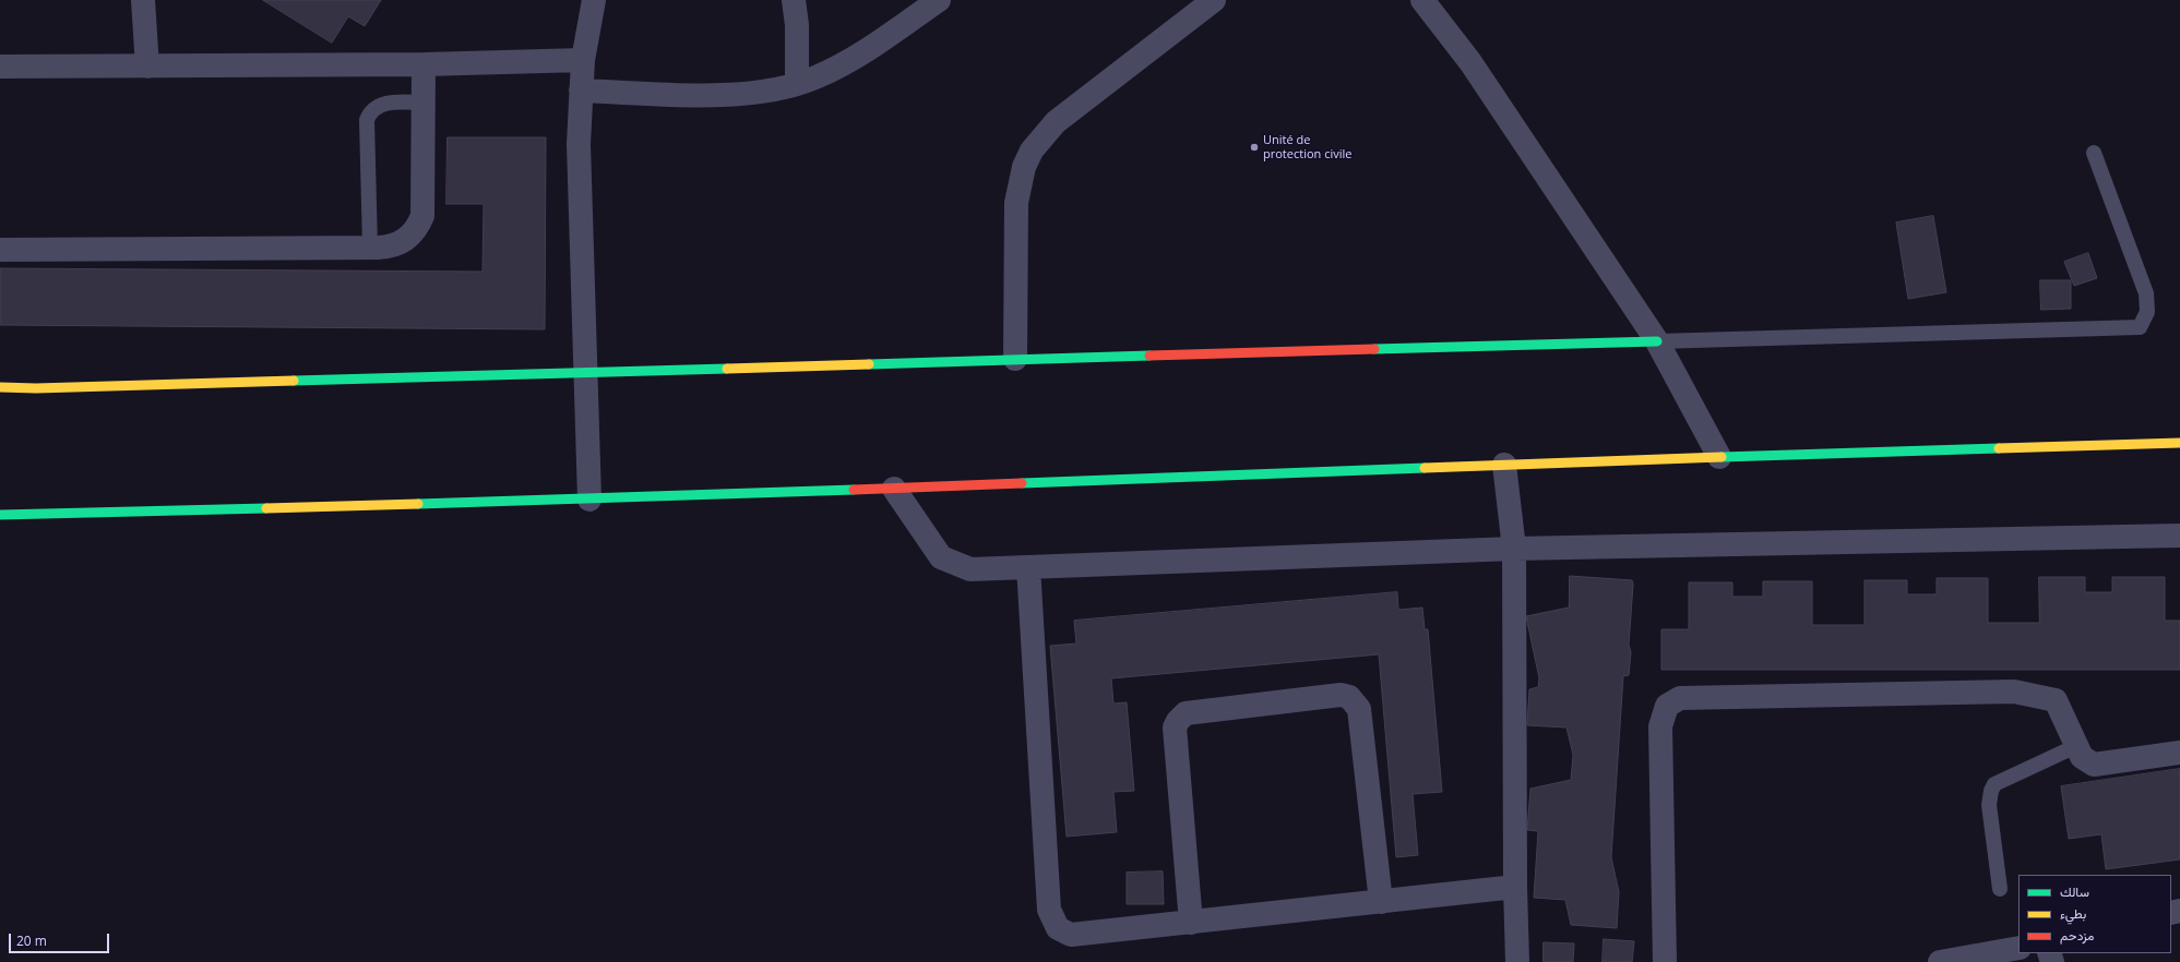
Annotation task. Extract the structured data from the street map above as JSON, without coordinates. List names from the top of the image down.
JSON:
{
  "places": ["Unité de protection civile"],
  "legend": ["سالك", "بطيء", "مزدحم"],
  "scale_bar": "20 m"
}
